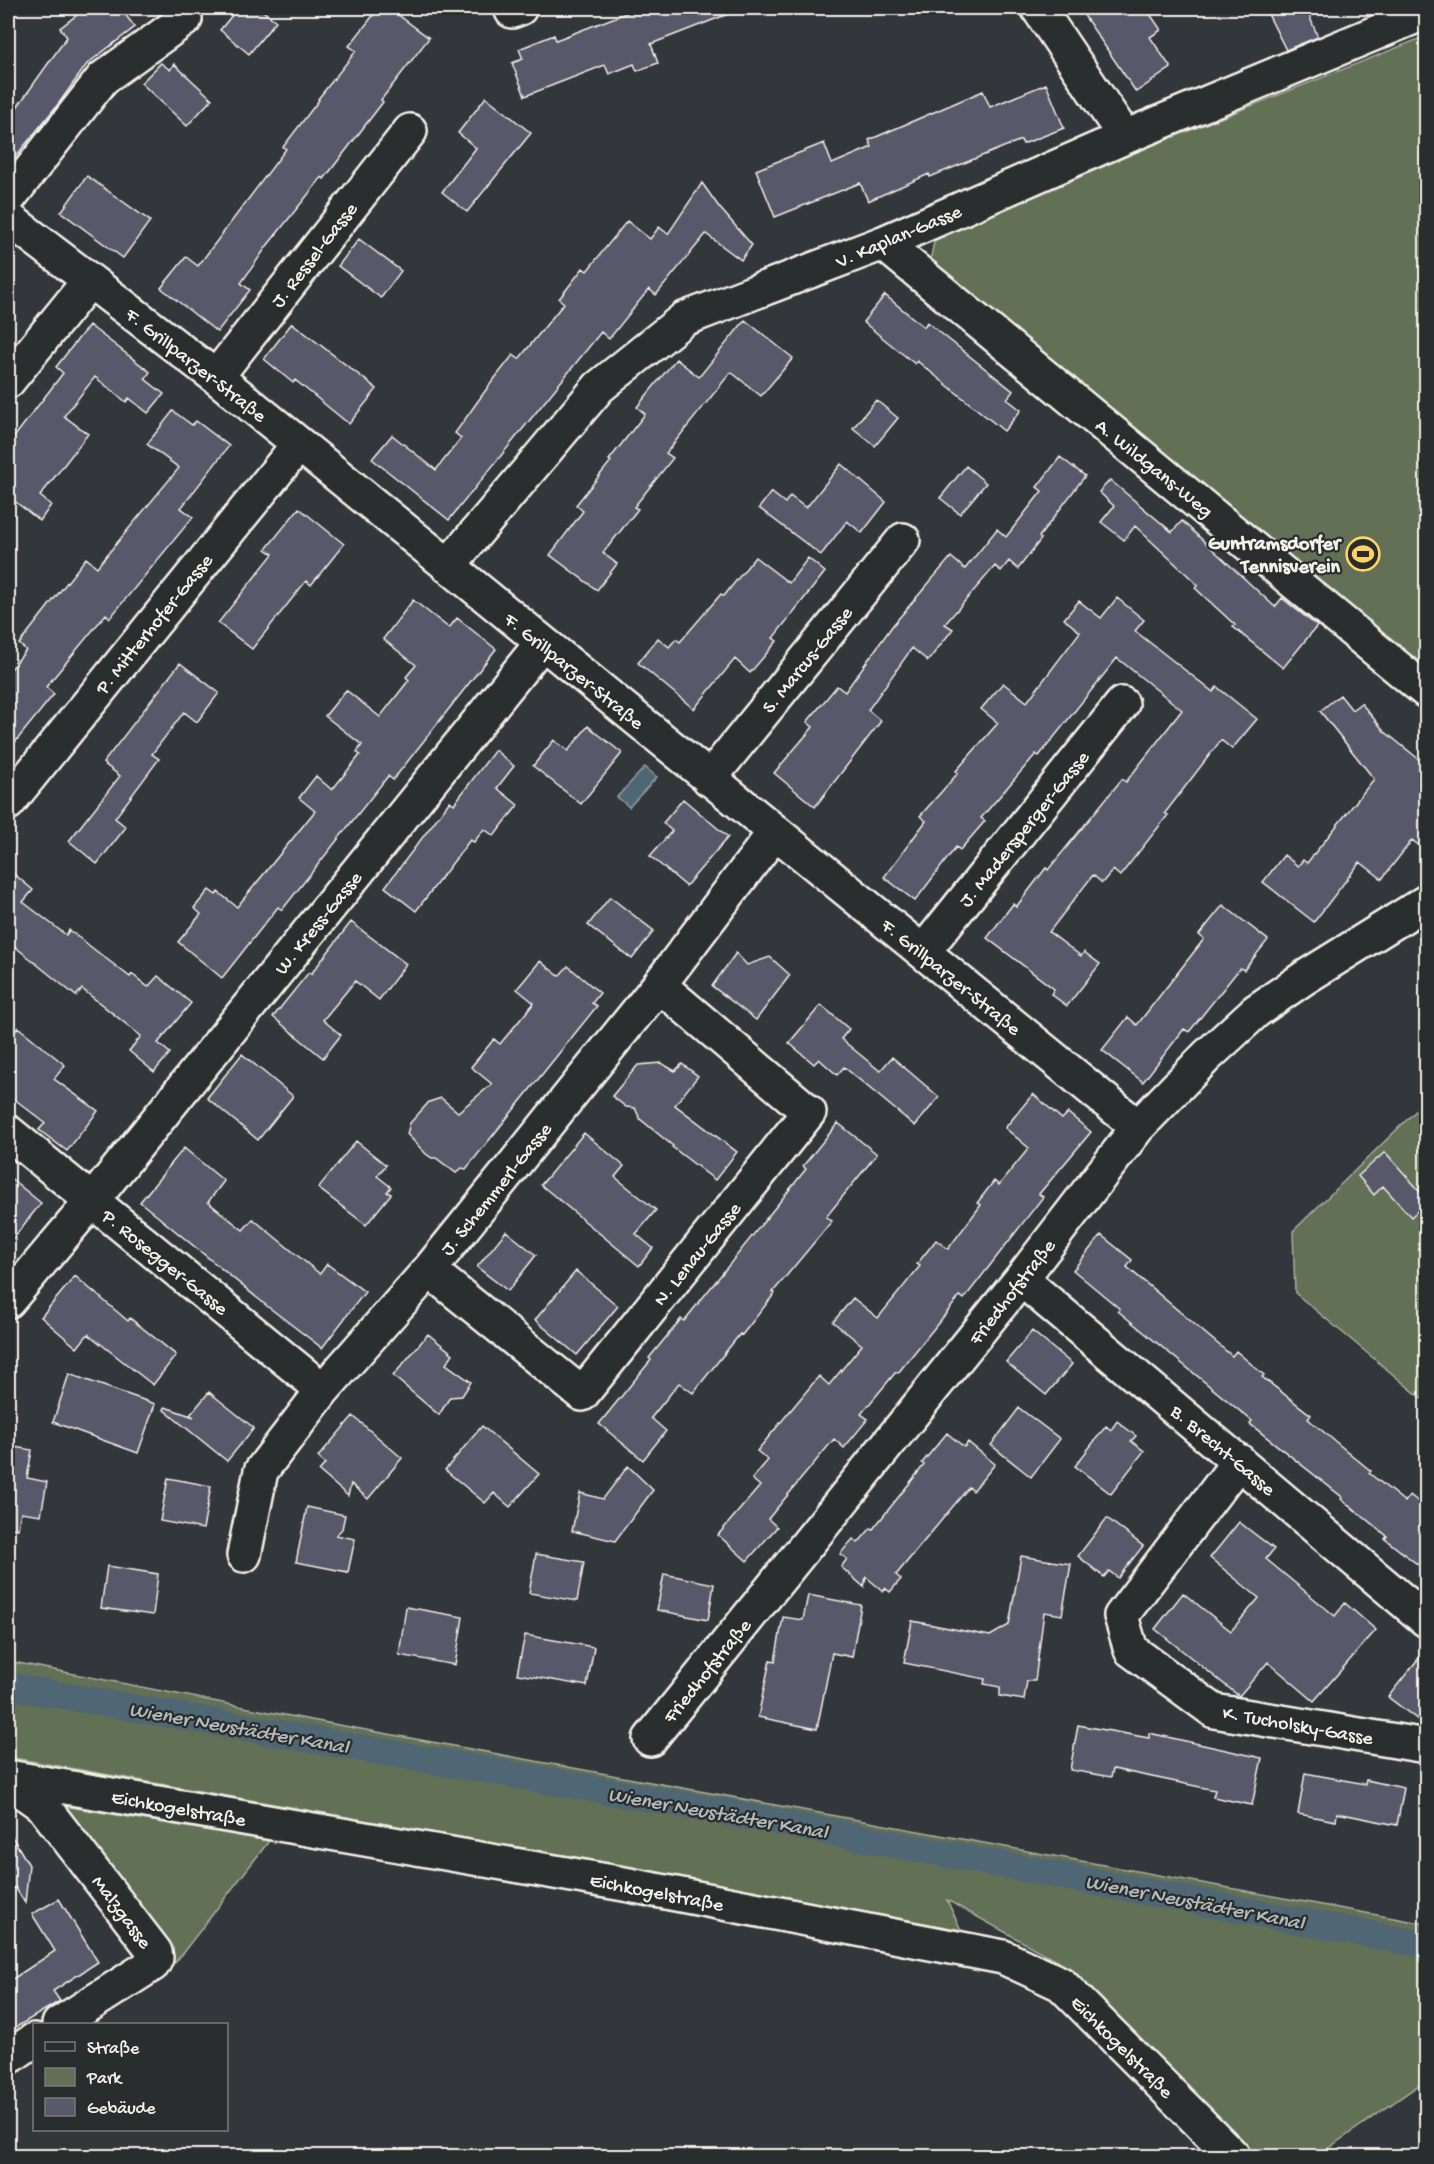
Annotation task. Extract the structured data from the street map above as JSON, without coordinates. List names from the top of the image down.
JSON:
{
  "streets": {
    "street": [
      "V. Kaplan-Gasse",
      "J. Ressel-Gasse",
      "F. Grillparzer-Straße",
      "A. Wildgans-Weg",
      "P. Mitterhofer-Gasse",
      "S. Marcus-Gasse",
      "J. Madersperger-Gasse",
      "W. Kress-Gasse",
      "J. Schemmerl-Gasse",
      "N. Lenau-Gasse",
      "P. Rosegger-Gasse",
      "Friedhofstraße",
      "B. Brecht-Gasse",
      "K. Tucholsky-Gasse",
      "Eichkogelstraße",
      "Malzgasse"
    ]
  },
  "crossings": [
    ["V. Kaplan-Gasse", "F. Grillparzer-Straße"],
    ["V. Kaplan-Gasse", "A. Wildgans-Weg"],
    ["J. Ressel-Gasse", "F. Grillparzer-Straße"],
    ["F. Grillparzer-Straße", "P. Mitterhofer-Gasse"],
    ["F. Grillparzer-Straße", "S. Marcus-Gasse"],
    ["F. Grillparzer-Straße", "J. Madersperger-Gasse"],
    ["F. Grillparzer-Straße", "W. Kress-Gasse"],
    ["F. Grillparzer-Straße", "J. Schemmerl-Gasse"],
    ["F. Grillparzer-Straße", "Friedhofstraße"],
    ["W. Kress-Gasse", "P. Rosegger-Gasse"],
    ["J. Schemmerl-Gasse", "N. Lenau-Gasse"],
    ["J. Schemmerl-Gasse", "P. Rosegger-Gasse"],
    ["Friedhofstraße", "B. Brecht-Gasse"],
    ["B. Brecht-Gasse", "K. Tucholsky-Gasse"],
    ["Eichkogelstraße", "Malzgasse"]
  ],
  "water": ["Wiener Neustädter Kanal"],
  "places": {
    "sports": ["Guntramsdorfer Tennisverein"]
  },
  "legend": ["Straße", "Park", "Gebäude"]
}
